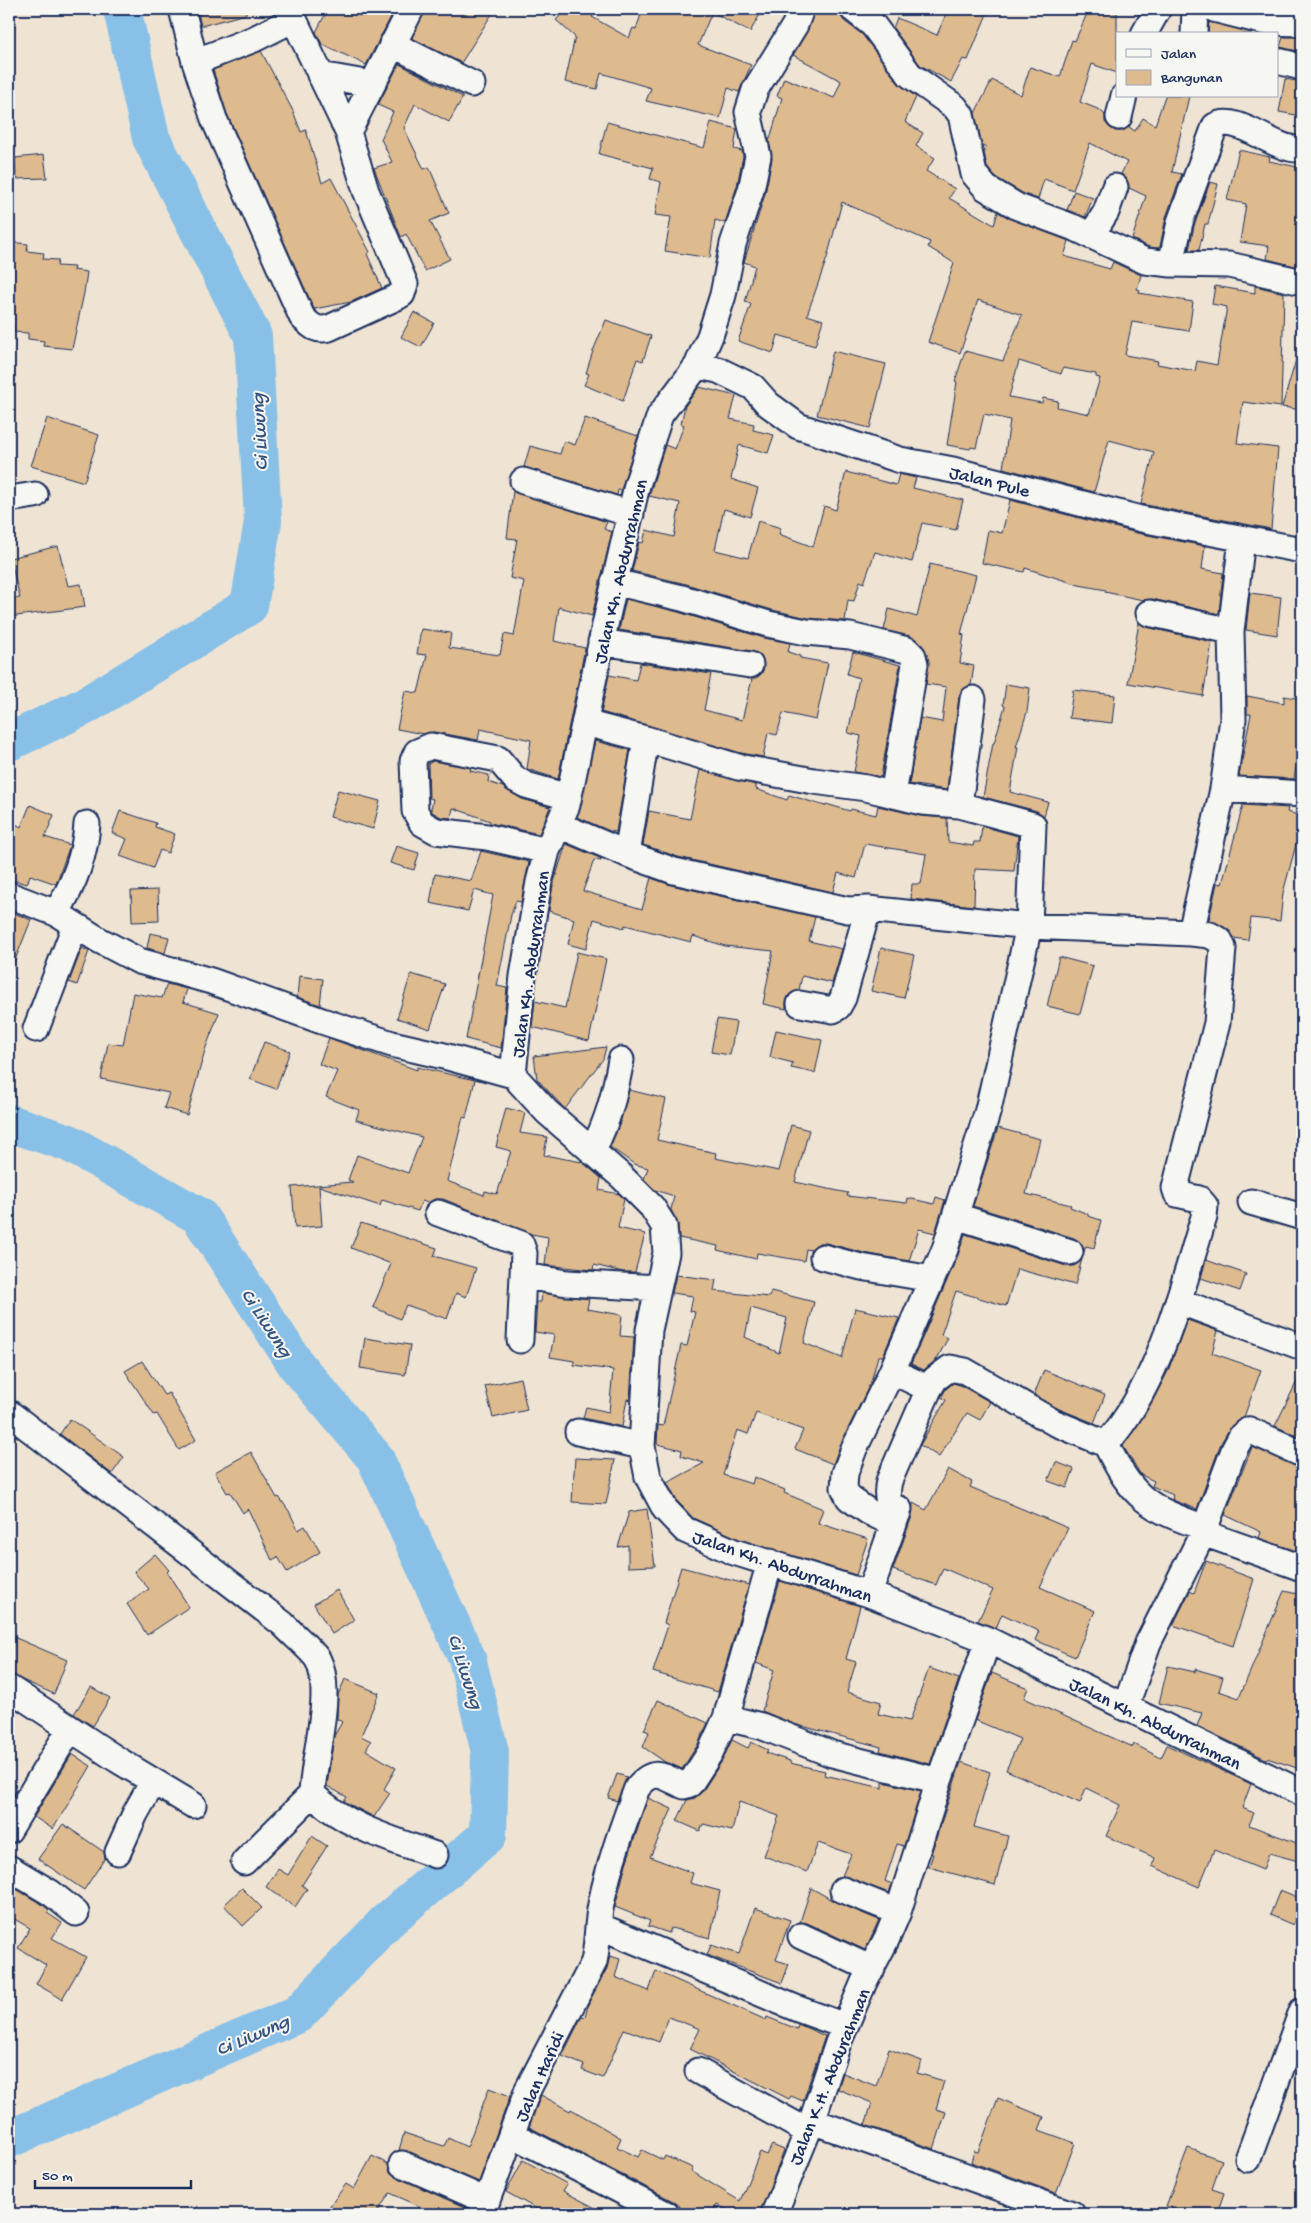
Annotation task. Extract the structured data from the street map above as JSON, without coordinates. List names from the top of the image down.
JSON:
{
  "streets": {
    "street": [
      "Jalan Pule",
      "Jalan Kh. Abdurrahman",
      "Jalan Haridi",
      "Jalan K.H. Abdurahman"
    ]
  },
  "crossings": [
    ["Jalan Pule", "Jalan Kh. Abdurrahman"],
    ["Jalan Kh. Abdurrahman", "Jalan K.H. Abdurahman"]
  ],
  "water": ["Ci Liwung"],
  "legend": ["Jalan", "Bangunan"],
  "scale_bar": "50 m"
}
